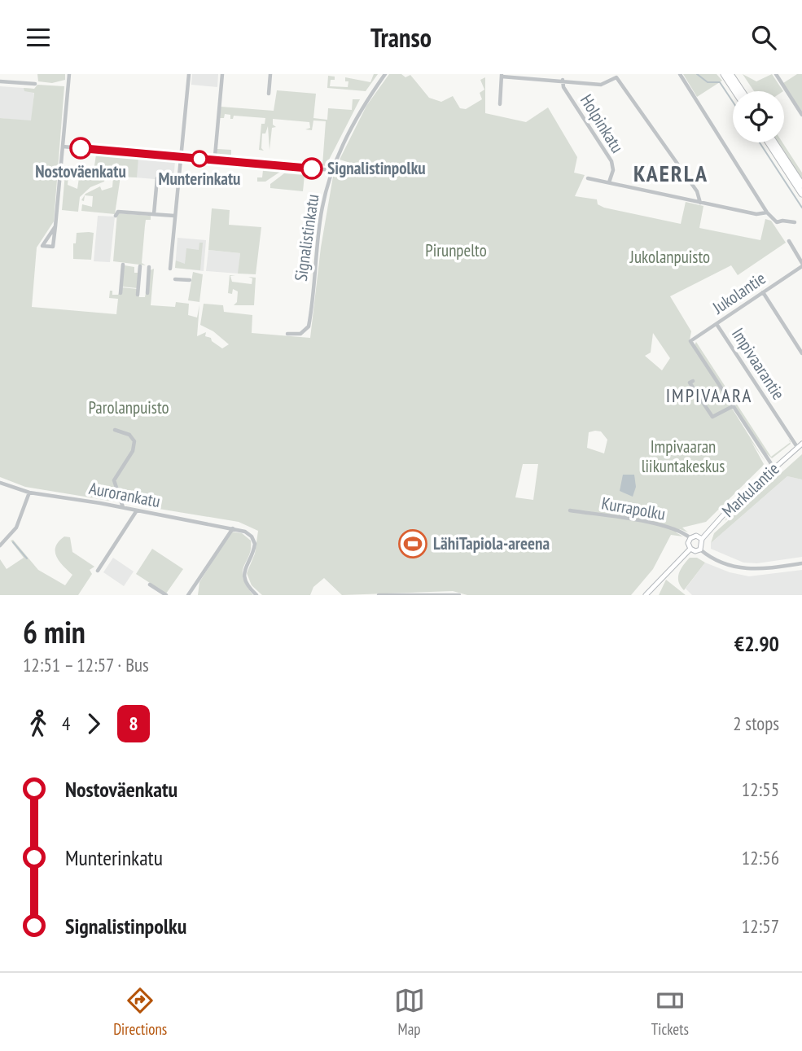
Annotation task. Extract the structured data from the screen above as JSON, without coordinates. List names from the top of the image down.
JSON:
{
  "streets": {
    "main road": ["Markulantie"],
    "street": [
      "Holpinkatu",
      "Signalistinkatu",
      "Jukolantie",
      "Impivaarantie",
      "Aurorankatu",
      "Kurrapolku"
    ]
  },
  "crossings": [
    ["Jukolantie", "Impivaarantie"],
    ["Impivaarantie", "Markulantie"],
    ["Markulantie", "Kurrapolku"]
  ],
  "districts": ["KAERLA", "IMPIVAARA"],
  "parks": [
    "Pirunpelto",
    "Jukolanpuisto",
    "Parolanpuisto",
    "Impivaaran liikuntakeskus"
  ],
  "places": {
    "other": ["Nostoväenkatu", "Munterinkatu", "Signalistinpolku"],
    "sports": ["LähiTapiola-areena"]
  },
  "lines": ["bus line 8"],
  "page": {
    "header": "Transo",
    "heading": ["6 min", "12:51 – 12:57 · Bus", "€2.90"],
    "legs": ["4", "8", "2 stops"],
    "list": [
      {
        "name": "Nostoväenkatu",
        "value": "12:55"
      },
      {
        "name": "Munterinkatu",
        "value": "12:56"
      },
      {
        "name": "Signalistinpolku",
        "value": "12:57"
      }
    ],
    "tabs": ["Directions", "Map", "Tickets"]
  }
}
